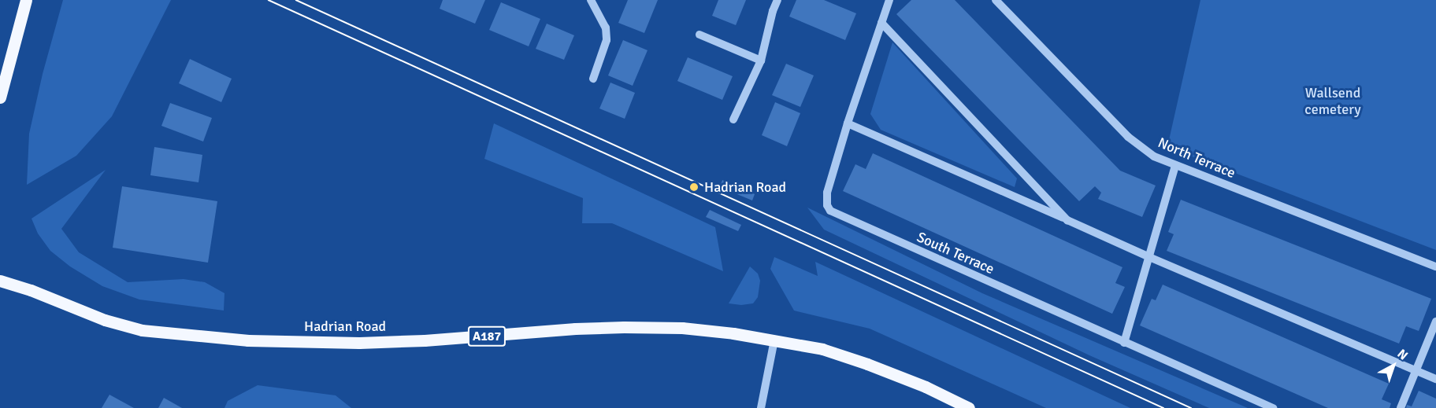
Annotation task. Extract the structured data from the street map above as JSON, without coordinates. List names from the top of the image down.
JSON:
{
  "streets": {
    "main road": ["Hadrian Road", "A187"],
    "street": ["North Terrace", "South Terrace"]
  },
  "parks": ["Wallsend cemetery"],
  "places": ["Hadrian Road"],
  "north": "top right"
}
